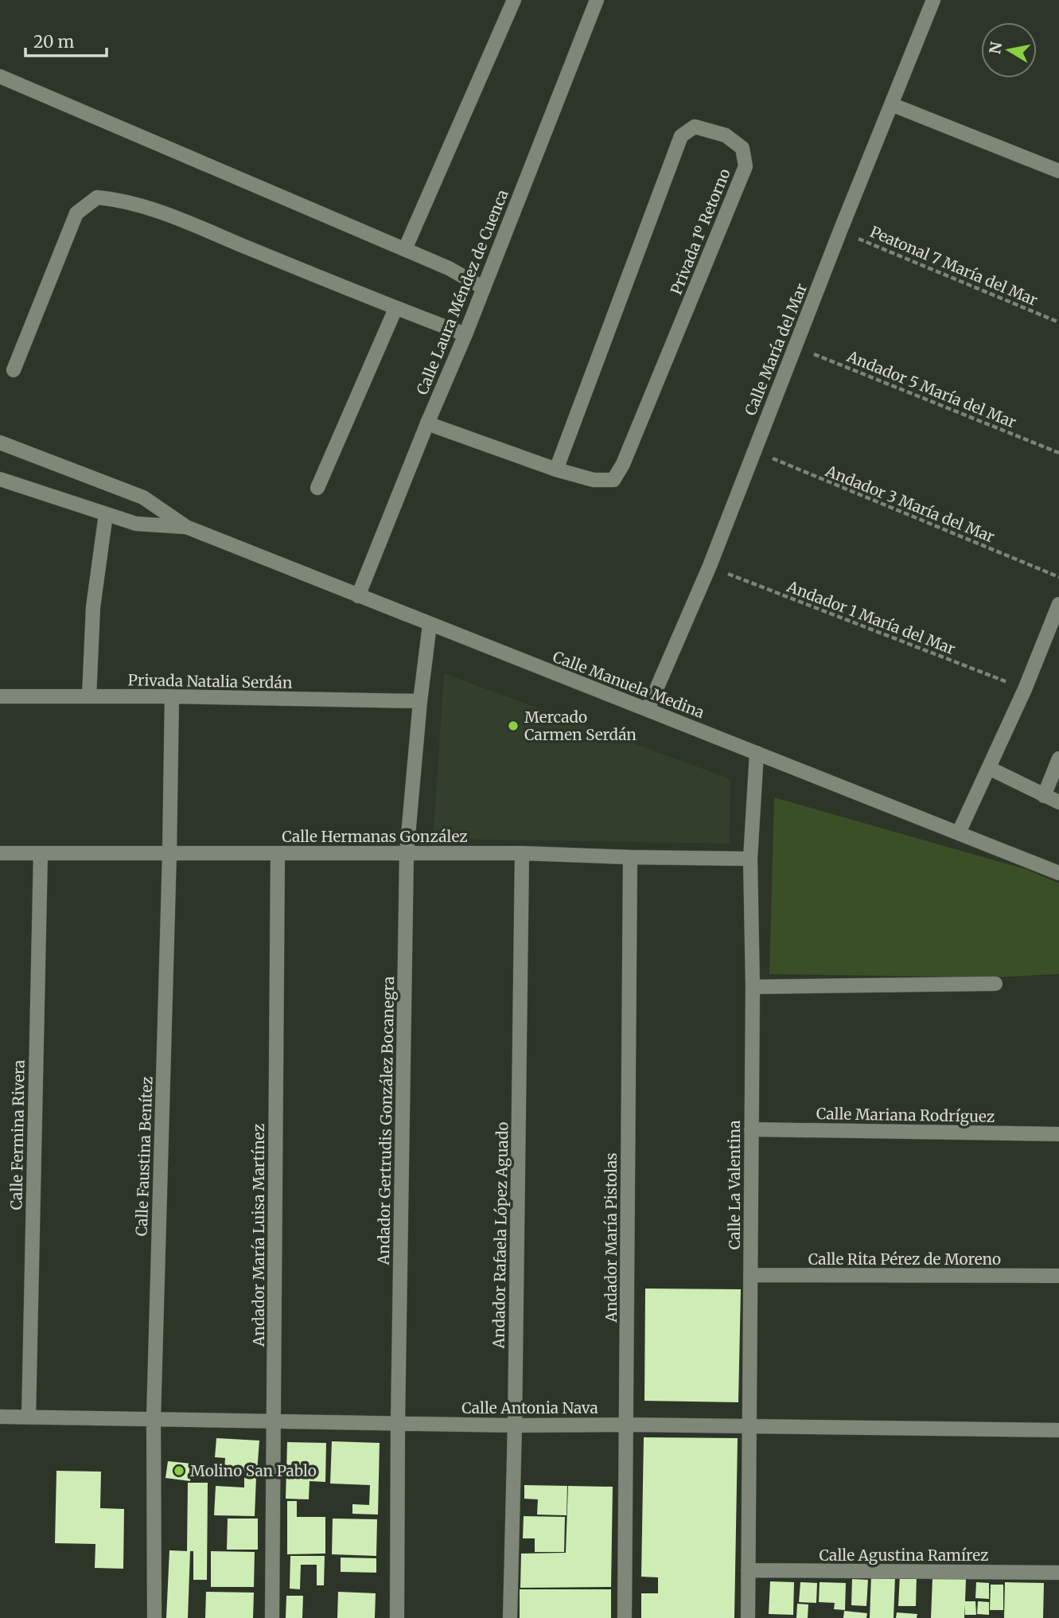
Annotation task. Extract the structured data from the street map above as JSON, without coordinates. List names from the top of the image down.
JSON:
{
  "streets": {
    "street": [
      "Privada 1º Retorno",
      "Calle Laura Méndez de Cuenca",
      "Calle María del Mar",
      "Privada Natalia Serdán",
      "Calle Manuela Medina",
      "Calle Hermanas González",
      "Calle Mariana Rodríguez",
      "Andador Gertrudis González Bocanegra",
      "Calle Fermina Rivera",
      "Calle Faustina Benítez",
      "Calle La Valentina",
      "Andador María Luisa Martínez",
      "Andador Rafaela López Aguado",
      "Andador María Pistolas",
      "Calle Rita Pérez de Moreno",
      "Calle Antonia Nava",
      "Calle Agustina Ramírez"
    ],
    "path": [
      "Peatonal 7 María del Mar",
      "Andador 5 María del Mar",
      "Andador 3 María del Mar",
      "Andador 1 María del Mar"
    ]
  },
  "crossings": [
    ["Privada 1º Retorno", "Calle Laura Méndez de Cuenca"],
    ["Peatonal 7 María del Mar", "Calle María del Mar"],
    ["Calle Laura Méndez de Cuenca", "Calle Manuela Medina"],
    ["Calle María del Mar", "Andador 5 María del Mar"],
    ["Calle María del Mar", "Andador 3 María del Mar"],
    ["Calle María del Mar", "Andador 1 María del Mar"],
    ["Calle María del Mar", "Calle Manuela Medina"],
    ["Privada Natalia Serdán", "Andador Gertrudis González Bocanegra"],
    ["Privada Natalia Serdán", "Calle Faustina Benítez"],
    ["Calle Manuela Medina", "Andador Gertrudis González Bocanegra"],
    ["Calle Manuela Medina", "Calle La Valentina"],
    ["Calle Hermanas González", "Andador Gertrudis González Bocanegra"],
    ["Calle Hermanas González", "Calle Fermina Rivera"],
    ["Calle Hermanas González", "Calle Faustina Benítez"],
    ["Calle Hermanas González", "Calle La Valentina"],
    ["Calle Hermanas González", "Andador María Luisa Martínez"],
    ["Calle Hermanas González", "Andador Rafaela López Aguado"],
    ["Calle Hermanas González", "Andador María Pistolas"],
    ["Calle Mariana Rodríguez", "Calle La Valentina"],
    ["Andador Gertrudis González Bocanegra", "Calle Antonia Nava"],
    ["Calle Fermina Rivera", "Calle Antonia Nava"],
    ["Calle Faustina Benítez", "Calle Antonia Nava"],
    ["Calle La Valentina", "Calle Rita Pérez de Moreno"],
    ["Calle La Valentina", "Calle Antonia Nava"],
    ["Calle La Valentina", "Calle Agustina Ramírez"],
    ["Andador María Luisa Martínez", "Calle Antonia Nava"],
    ["Andador Rafaela López Aguado", "Calle Antonia Nava"],
    ["Andador María Pistolas", "Calle Antonia Nava"]
  ],
  "places": ["Mercado Carmen Serdán", "Molino San Pablo"],
  "scale_bar": "20 m",
  "north": "left"
}
